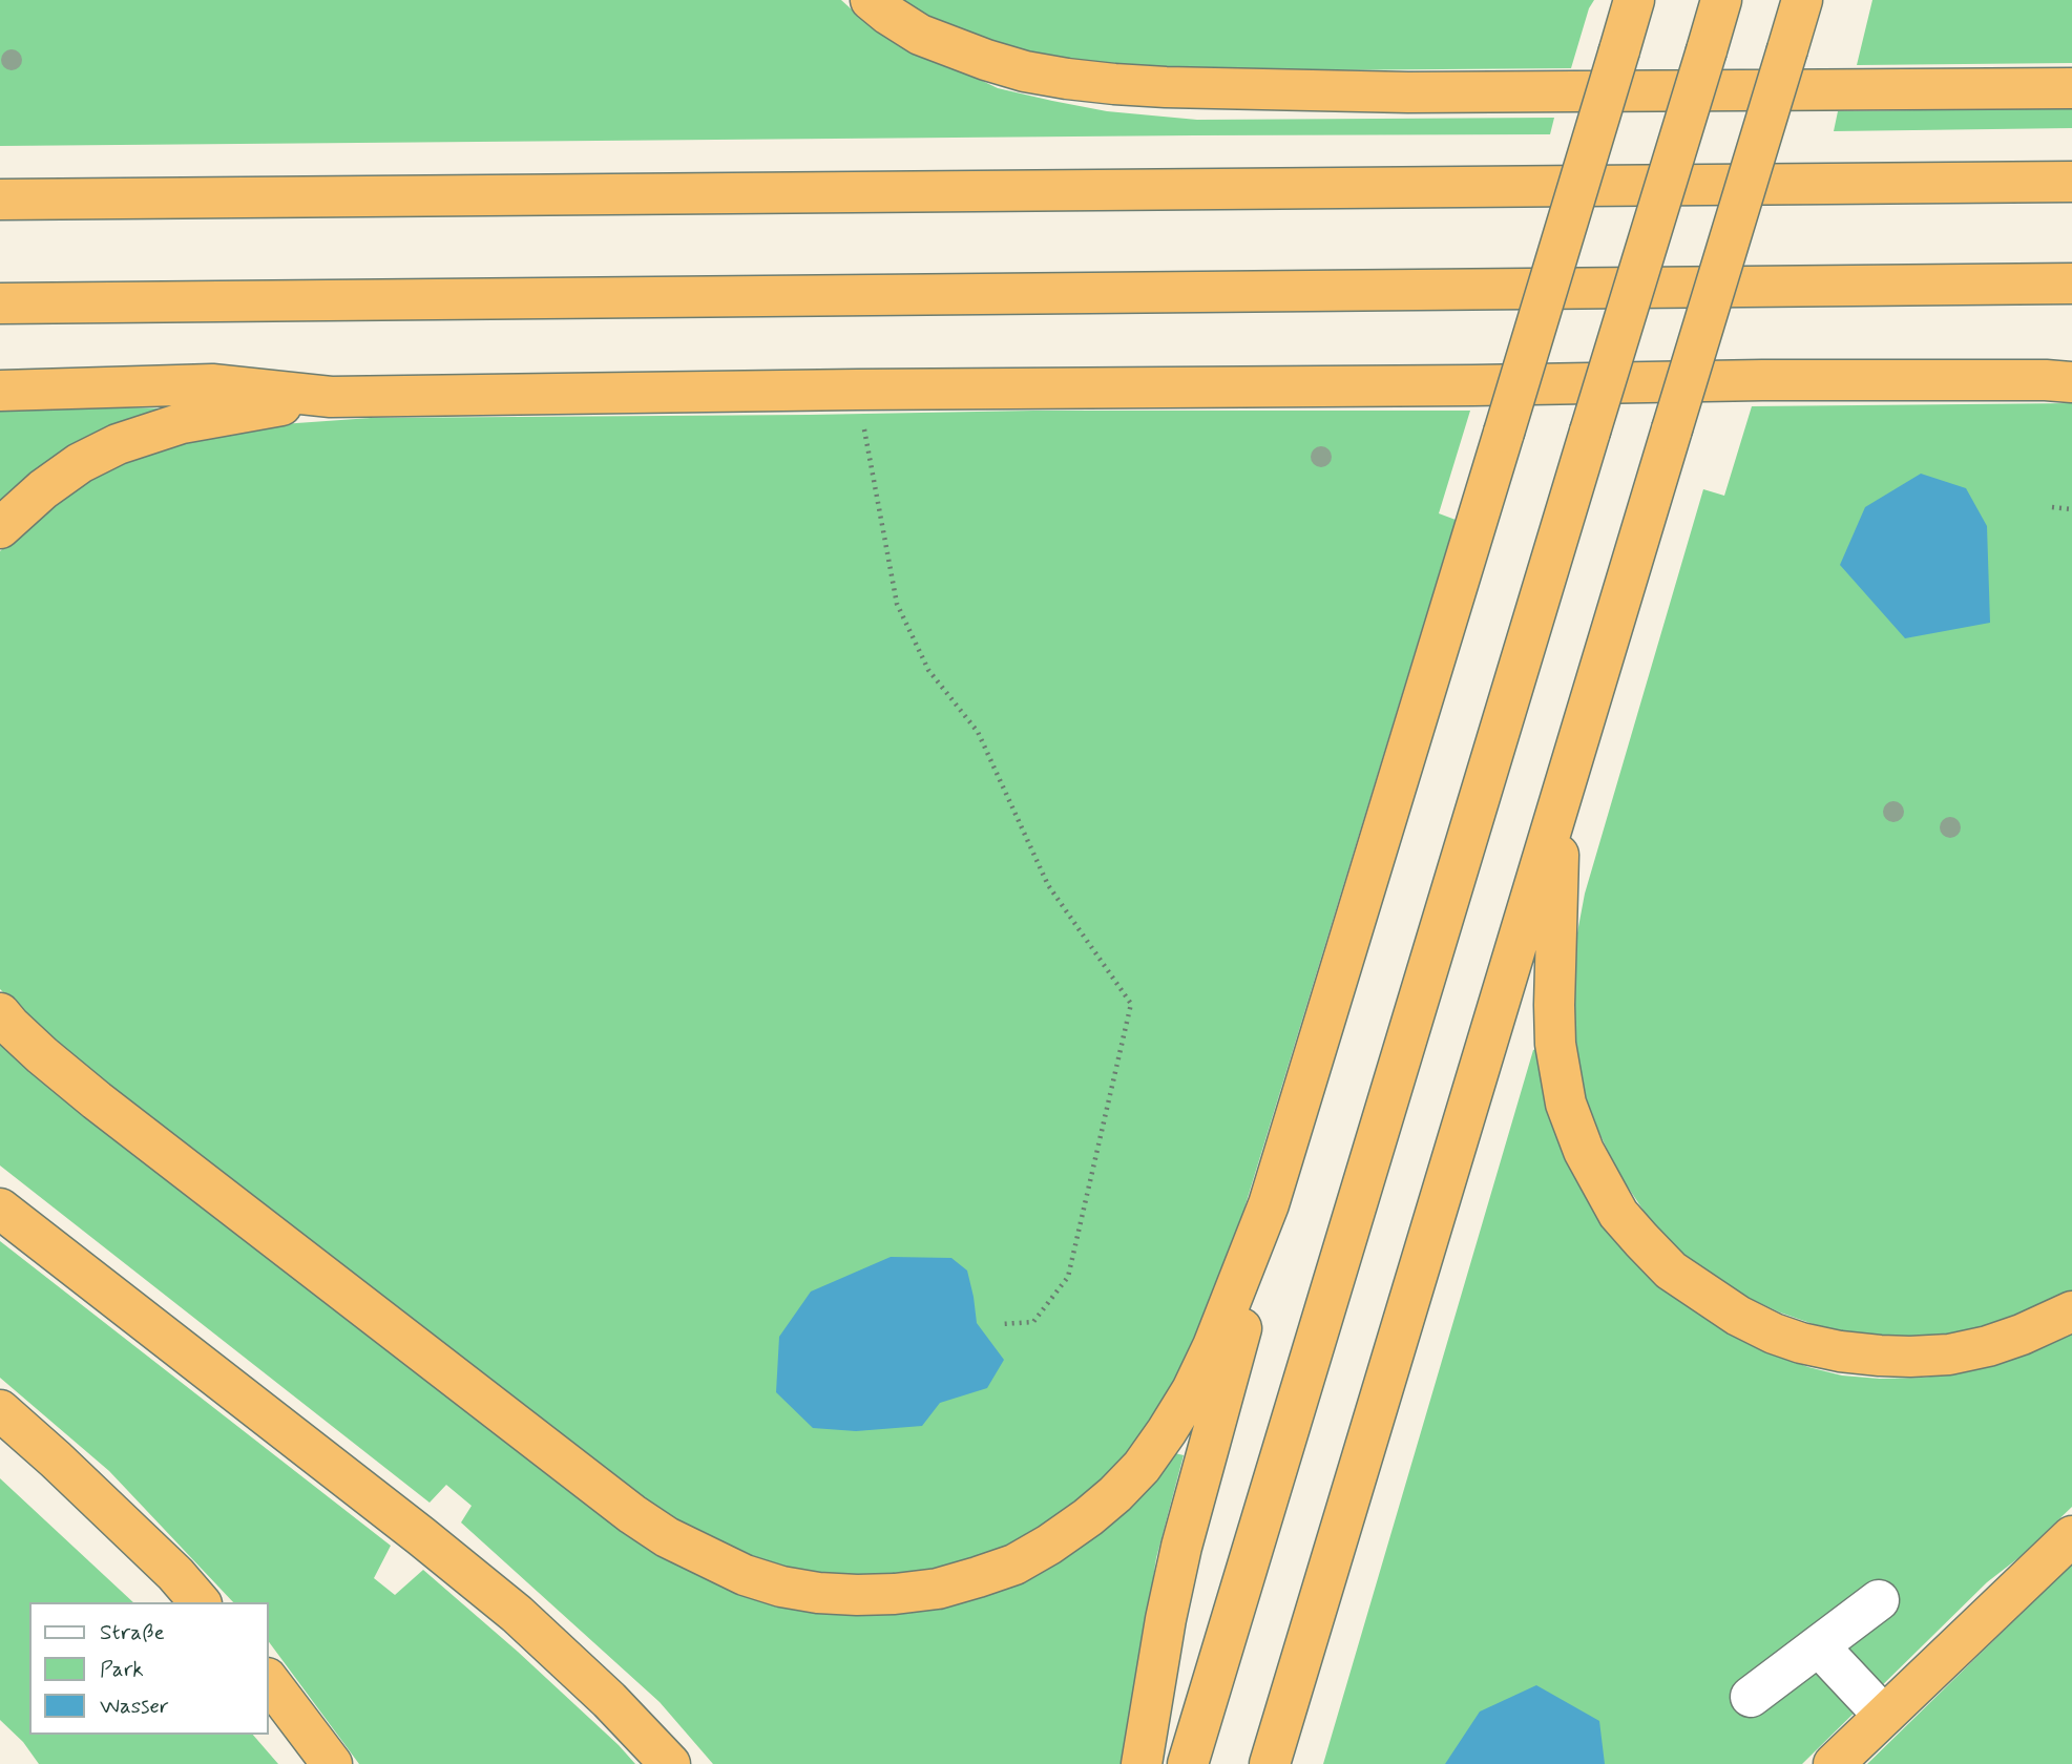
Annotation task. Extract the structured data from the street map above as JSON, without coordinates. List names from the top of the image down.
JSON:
{
  "legend": ["Straße", "Park", "Wasser"]
}
